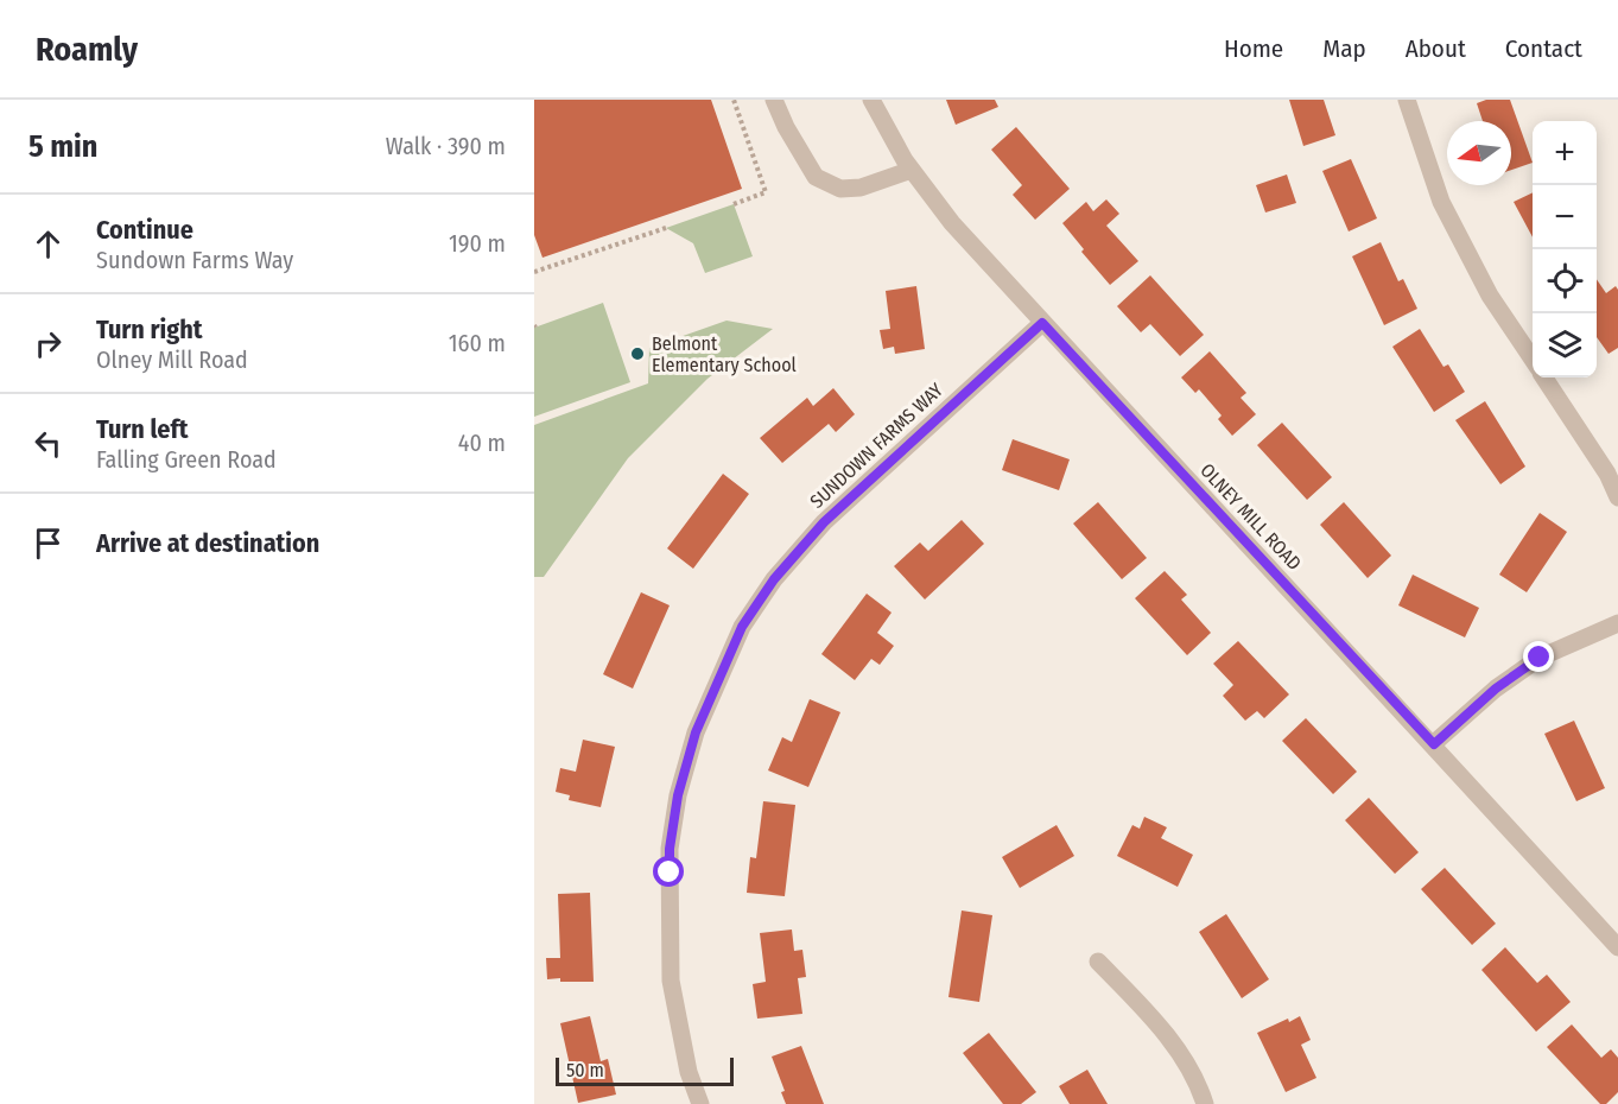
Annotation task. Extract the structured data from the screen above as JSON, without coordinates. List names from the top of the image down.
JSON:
{
  "streets": {
    "street": ["SUNDOWN FARMS WAY", "OLNEY MILL ROAD"]
  },
  "crossings": [
    ["SUNDOWN FARMS WAY", "OLNEY MILL ROAD"]
  ],
  "places": ["Belmont Elementary School"],
  "scale_bar": "50 m",
  "north": "left",
  "page": {
    "header": "Roamly",
    "nav": [
      "Home",
      "Map",
      "About",
      "Contact"
    ],
    "heading": ["5 min", "Walk · 390 m"],
    "map_buttons": ["+", "−"],
    "list": [
      ["Continue", "Sundown Farms Way", "190 m"],
      ["Turn right", "Olney Mill Road", "160 m"],
      ["Turn left", "Falling Green Road", "40 m"],
      "Arrive at destination"
    ],
    "scale": "50 m"
  }
}
